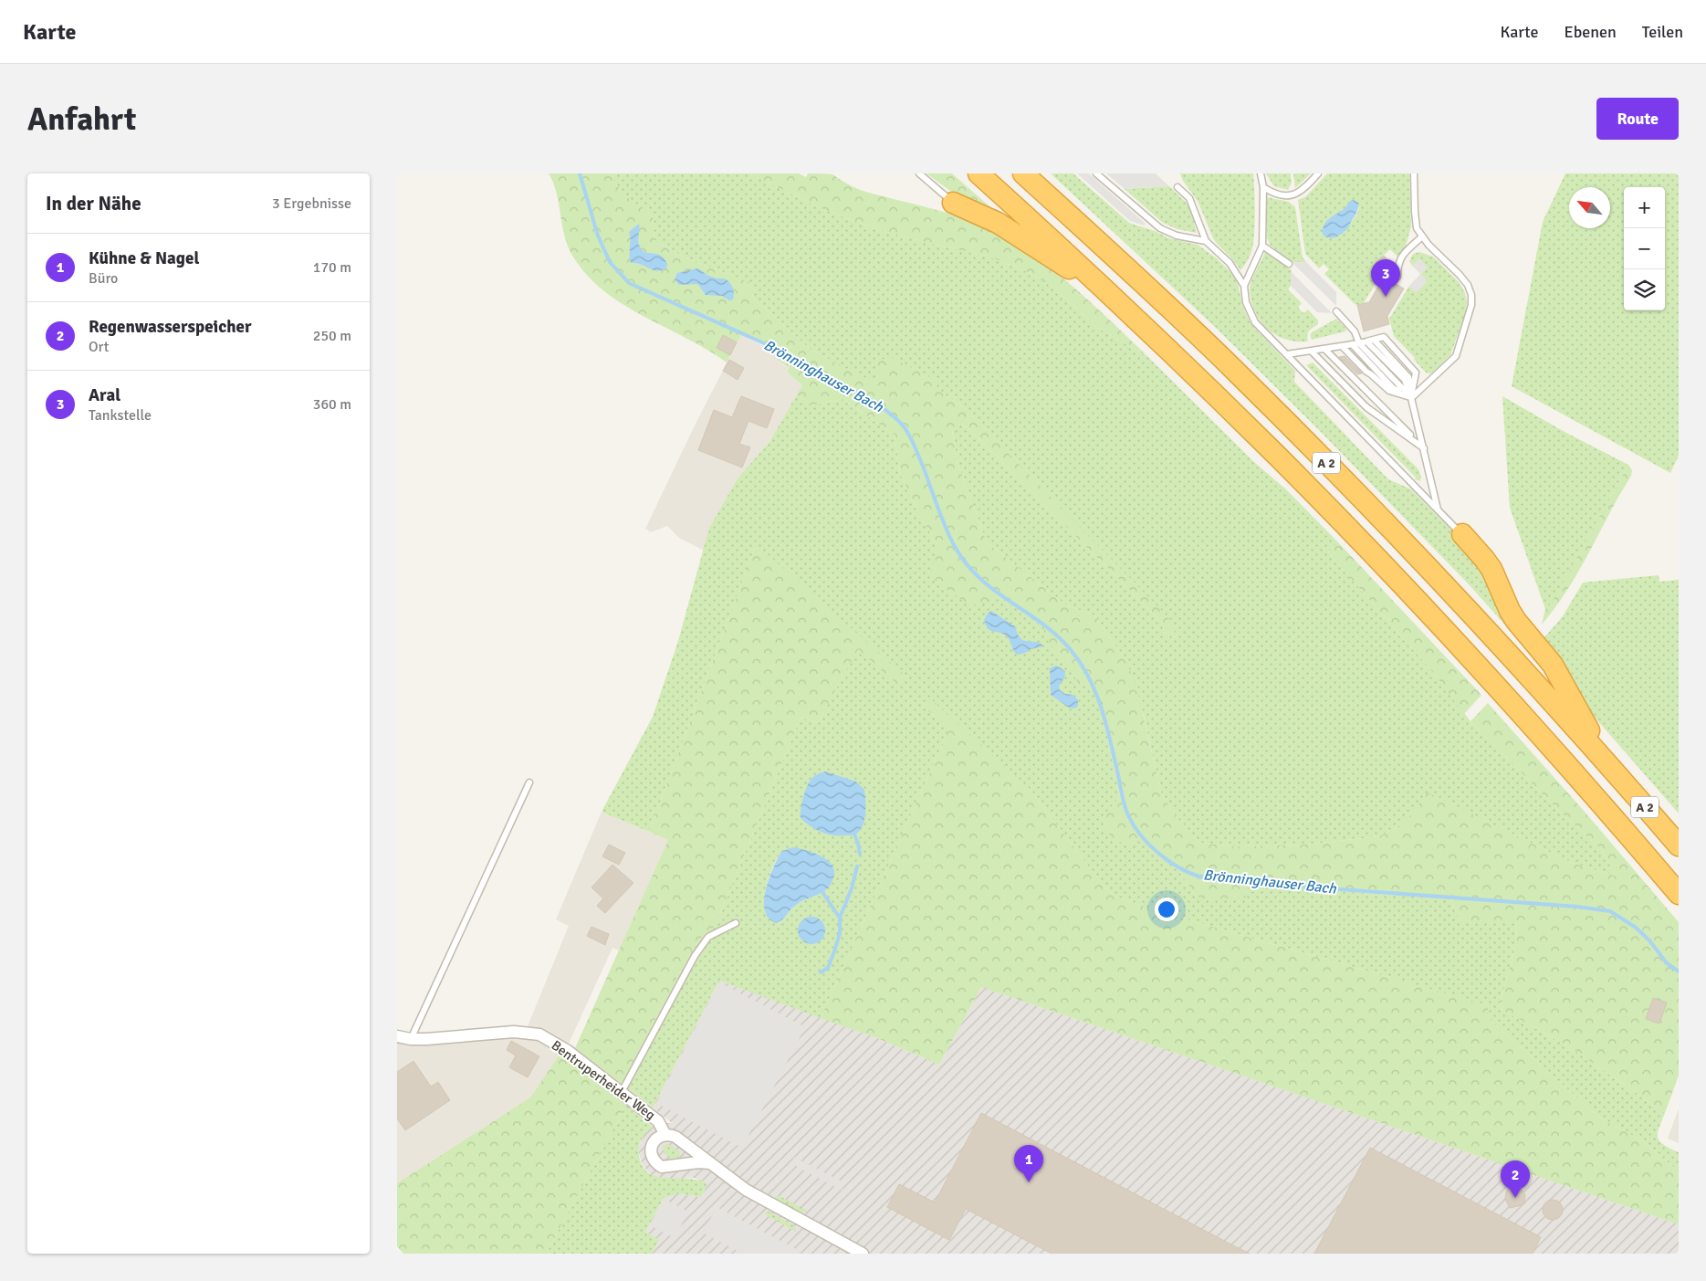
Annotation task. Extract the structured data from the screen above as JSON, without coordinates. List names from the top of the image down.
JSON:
{
  "streets": {
    "highway": ["A 2"],
    "street": ["Bentruperheider Weg"]
  },
  "water": ["Brönninghauser Bach"],
  "north": "top left",
  "page": {
    "header": "Karte",
    "nav": ["Karte", "Ebenen", "Teilen"],
    "buttons": "Route",
    "title": "Anfahrt",
    "heading": ["In der Nähe", "3 Ergebnisse"],
    "map_buttons": ["+", "−"],
    "list": [
      {
        "mark": "1",
        "name": "Kühne & Nagel",
        "note": "Büro",
        "value": "170 m"
      },
      {
        "mark": "2",
        "name": "Regenwasserspeicher",
        "note": "Ort",
        "value": "250 m"
      },
      {
        "mark": "3",
        "name": "Aral",
        "note": "Tankstelle",
        "value": "360 m"
      }
    ],
    "pins": ["3", "1", "2"]
  }
}
